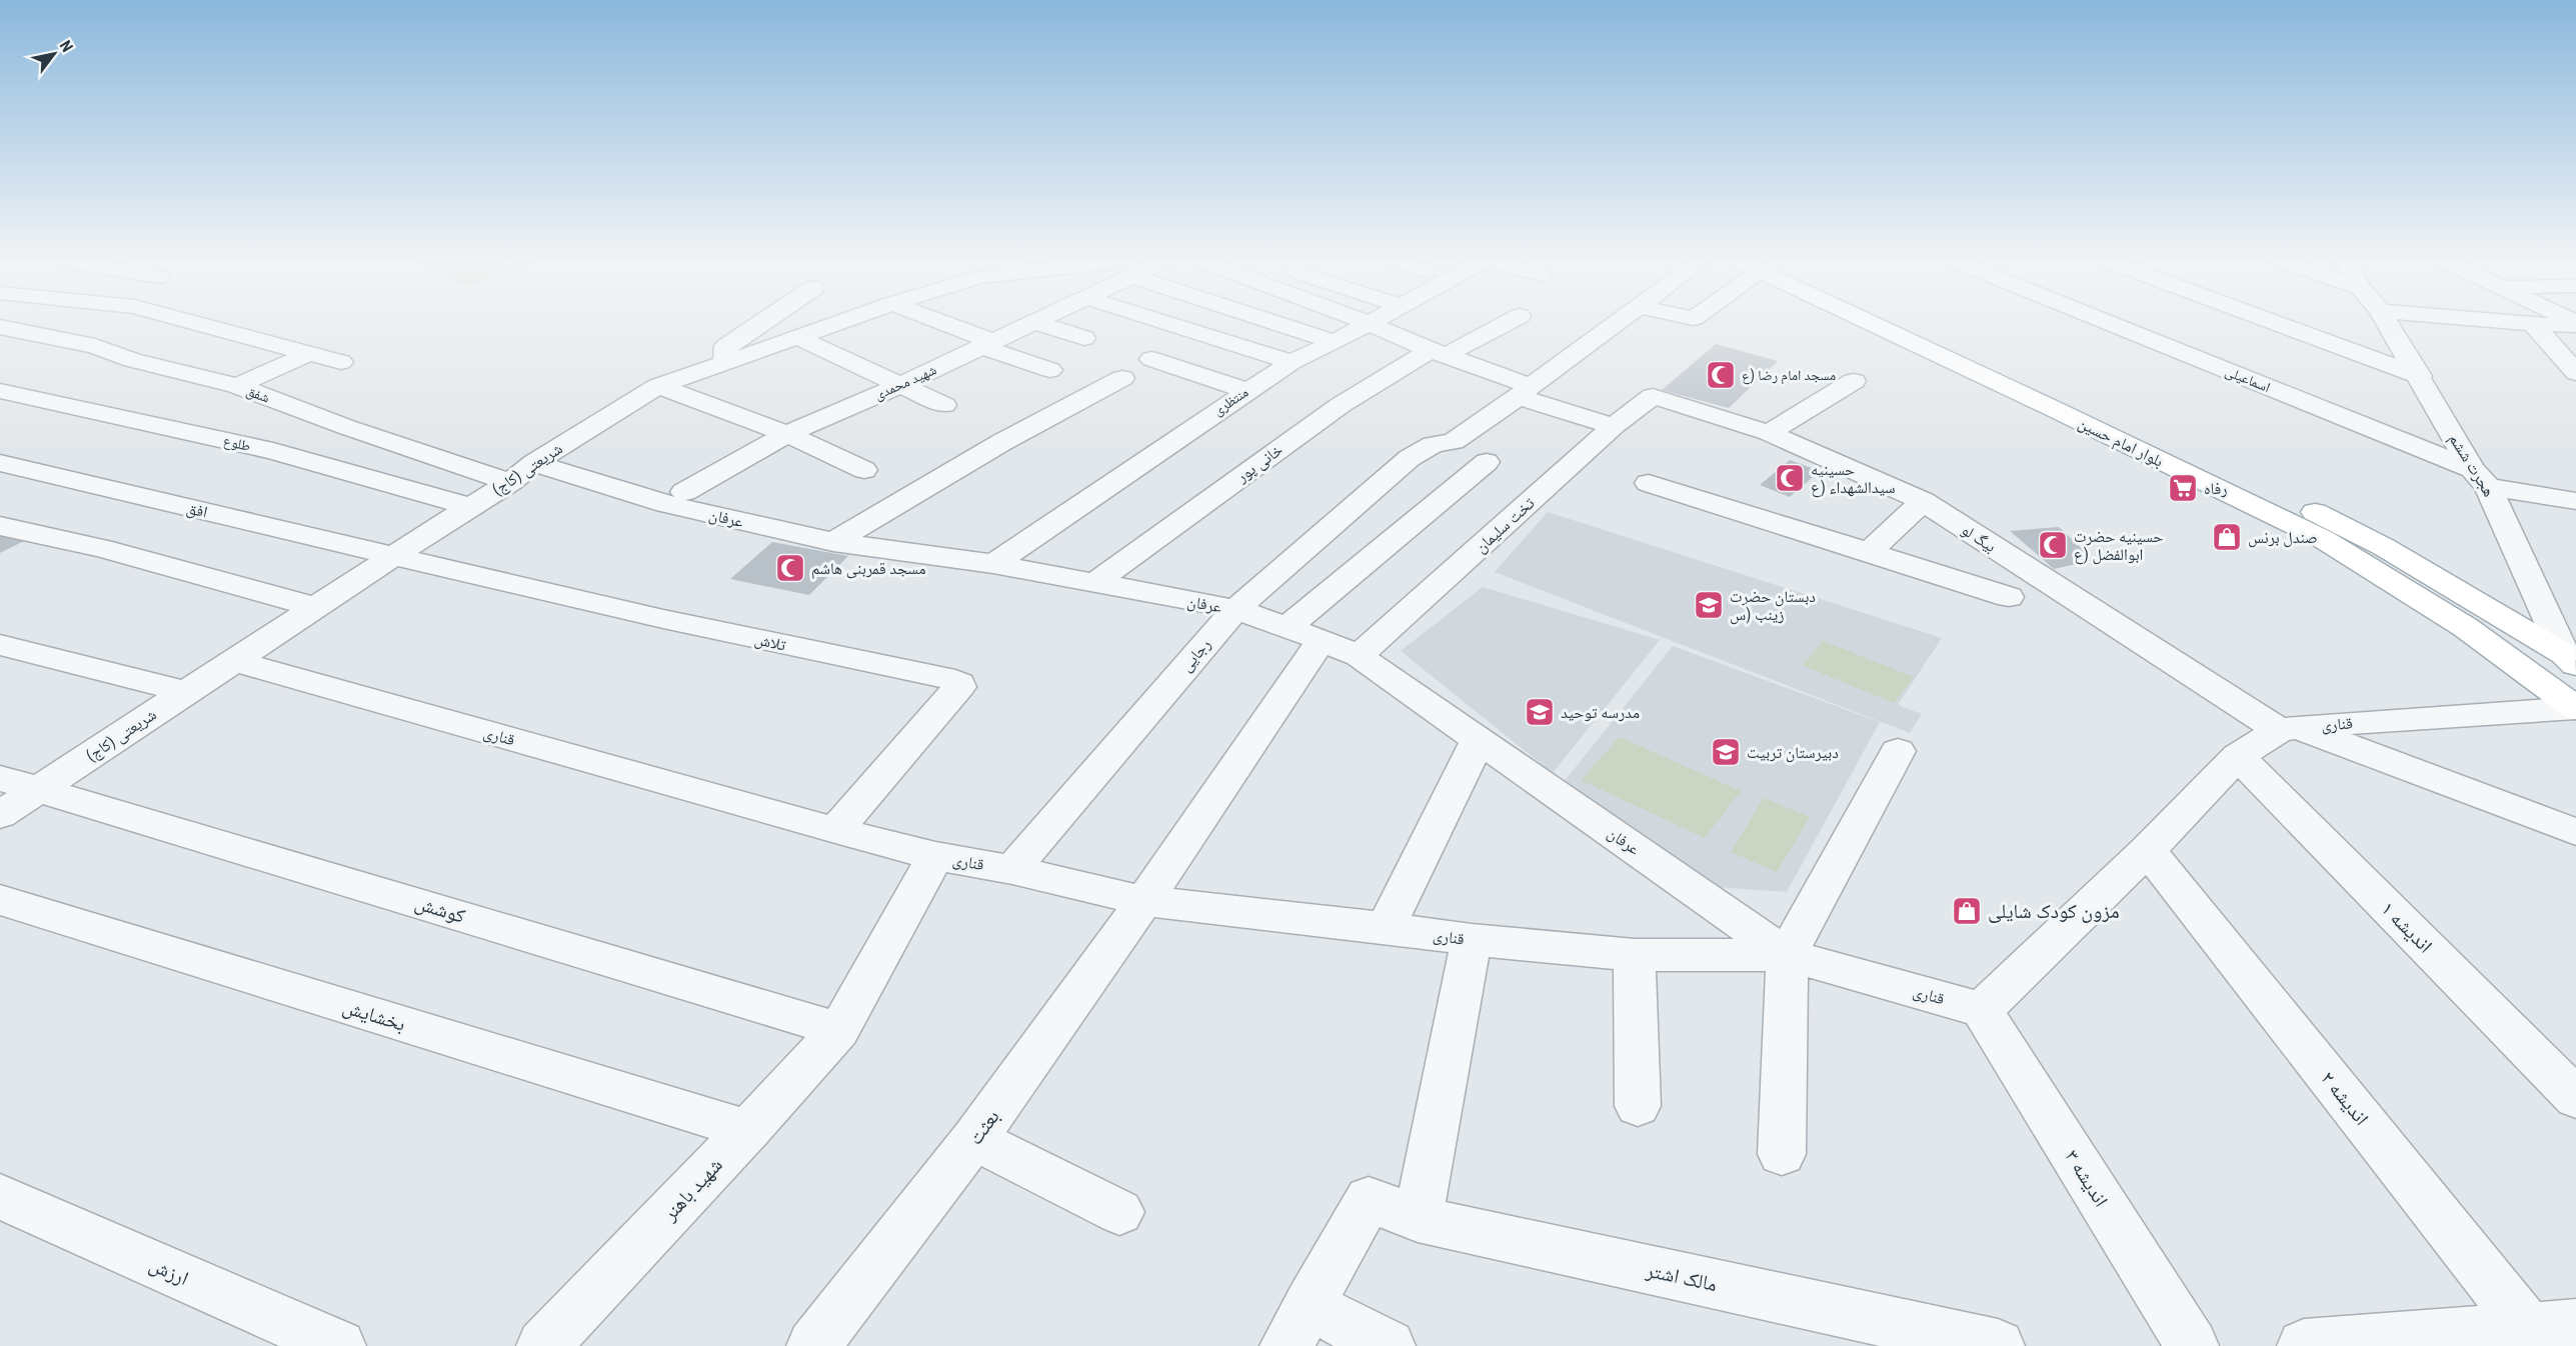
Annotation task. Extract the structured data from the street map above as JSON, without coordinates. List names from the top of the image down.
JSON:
{
  "streets": {
    "main road": ["بلوار امام حسین"],
    "street": [
      "اسماعیلی",
      "شهید محمدی",
      "شفق",
      "منتظری",
      "طلوع",
      "خانی پور",
      "هجرت ششم",
      "شریعتی (کاج)",
      "افق",
      "عرفان",
      "تخت سلیمان",
      "بیگ لو",
      "تلاش",
      "رجایی",
      "قناری",
      "کوشش",
      "اندیشه ۱",
      "بخشایش",
      "اندیشه ۲",
      "بعثت",
      "اندیشه ۳",
      "شهید باهنر",
      "ارزش",
      "مالک اشتر"
    ]
  },
  "crossings": [
    ["اسماعیلی", "هجرت ششم"],
    ["شفق", "شریعتی (کاج)"],
    ["منتظری", "عرفان"],
    ["بلوار امام حسین", "هجرت ششم"],
    ["بلوار امام حسین", "قناری"],
    ["طلوع", "شریعتی (کاج)"],
    ["خانی پور", "عرفان"],
    ["شریعتی (کاج)", "افق"],
    ["شریعتی (کاج)", "عرفان"],
    ["شریعتی (کاج)", "تلاش"],
    ["شریعتی (کاج)", "قناری"],
    ["شریعتی (کاج)", "کوشش"],
    ["افق", "تلاش"],
    ["عرفان", "تخت سلیمان"],
    ["عرفان", "رجایی"],
    ["عرفان", "قناری"],
    ["عرفان", "بعثت"],
    ["تخت سلیمان", "بیگ لو"],
    ["بیگ لو", "قناری"],
    ["تلاش", "قناری"],
    ["رجایی", "قناری"],
    ["قناری", "اندیشه ۱"],
    ["قناری", "اندیشه ۲"],
    ["قناری", "بعثت"],
    ["قناری", "اندیشه ۳"],
    ["قناری", "شهید باهنر"],
    ["کوشش", "شهید باهنر"],
    ["بخشایش", "شهید باهنر"]
  ],
  "places": {
    "mosque": [
      "مسجد امام رضا (ع",
      "حسینیه سیدالشهداء (ع",
      "حسینیه حضرت ابوالفضل (ع",
      "مسجد قمربنی هاشم"
    ],
    "supermarket": ["رفاه"],
    "shop": ["صندل برنس", "مزون کودک شایلی"],
    "school or university": ["دبستان حضرت زینب (س", "مدرسه توحید", "دبیرستان تربیت"]
  },
  "north": "top right"
}
